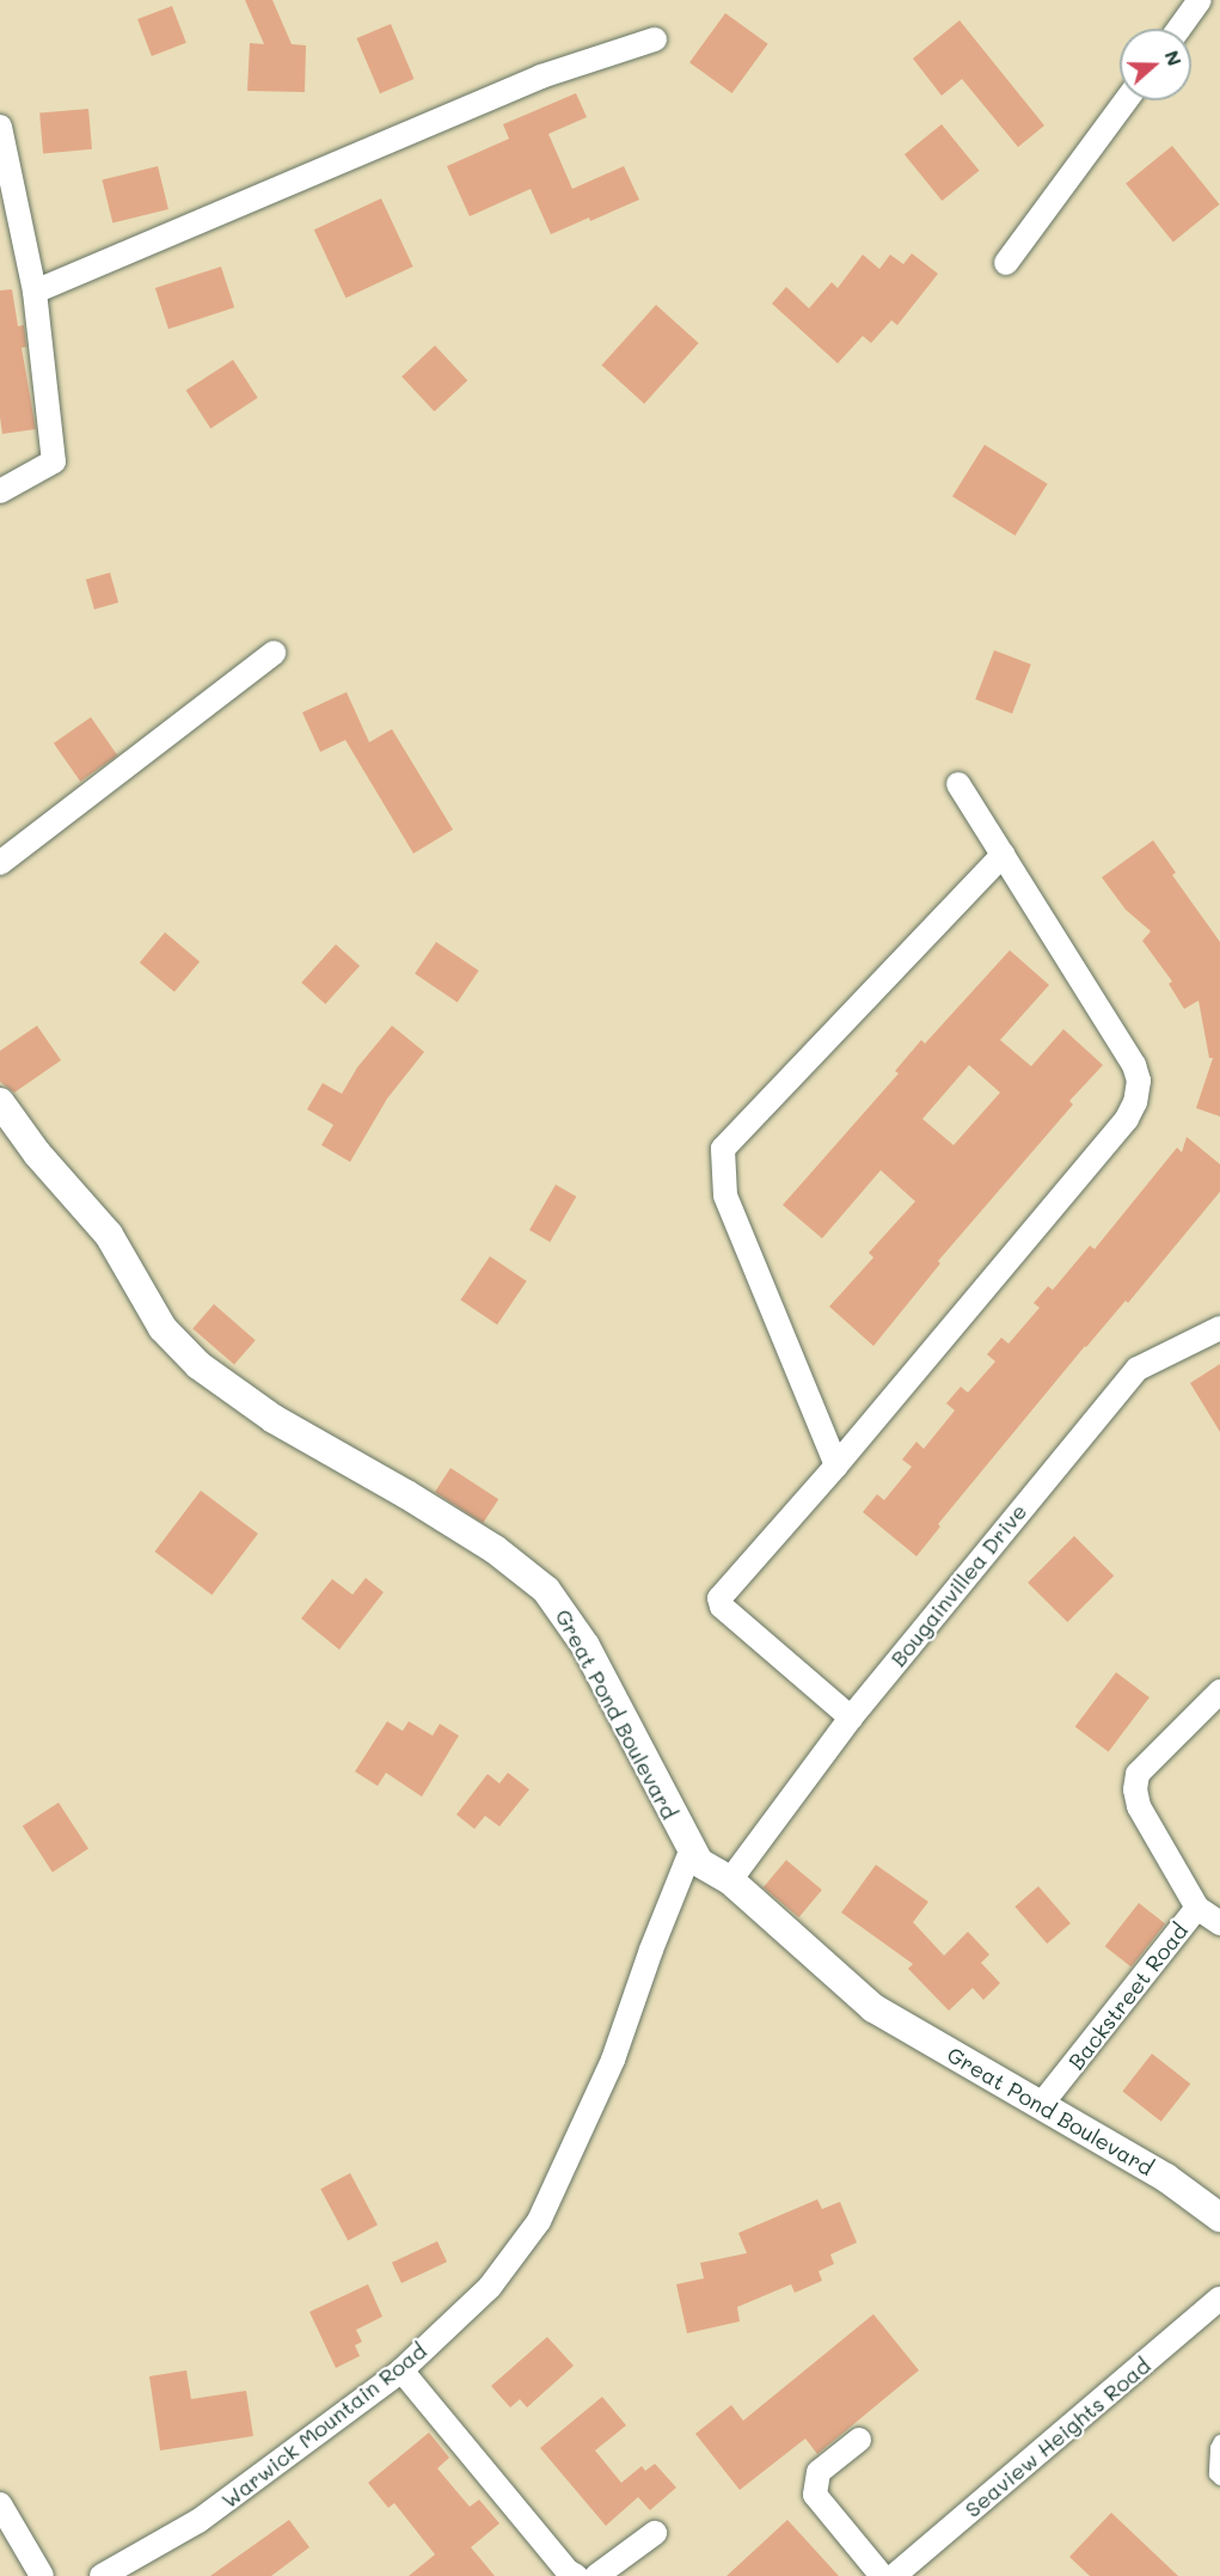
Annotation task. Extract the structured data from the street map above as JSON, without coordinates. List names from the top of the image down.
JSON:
{
  "streets": {
    "street": [
      "Bougainvillea Drive",
      "Great Pond Boulevard",
      "Backstreet Road",
      "Warwick Mountain Road",
      "Seaview Heights Road"
    ]
  },
  "crossings": [
    ["Bougainvillea Drive", "Great Pond Boulevard"],
    ["Great Pond Boulevard", "Backstreet Road"],
    ["Great Pond Boulevard", "Warwick Mountain Road"]
  ],
  "north": "right"
}
